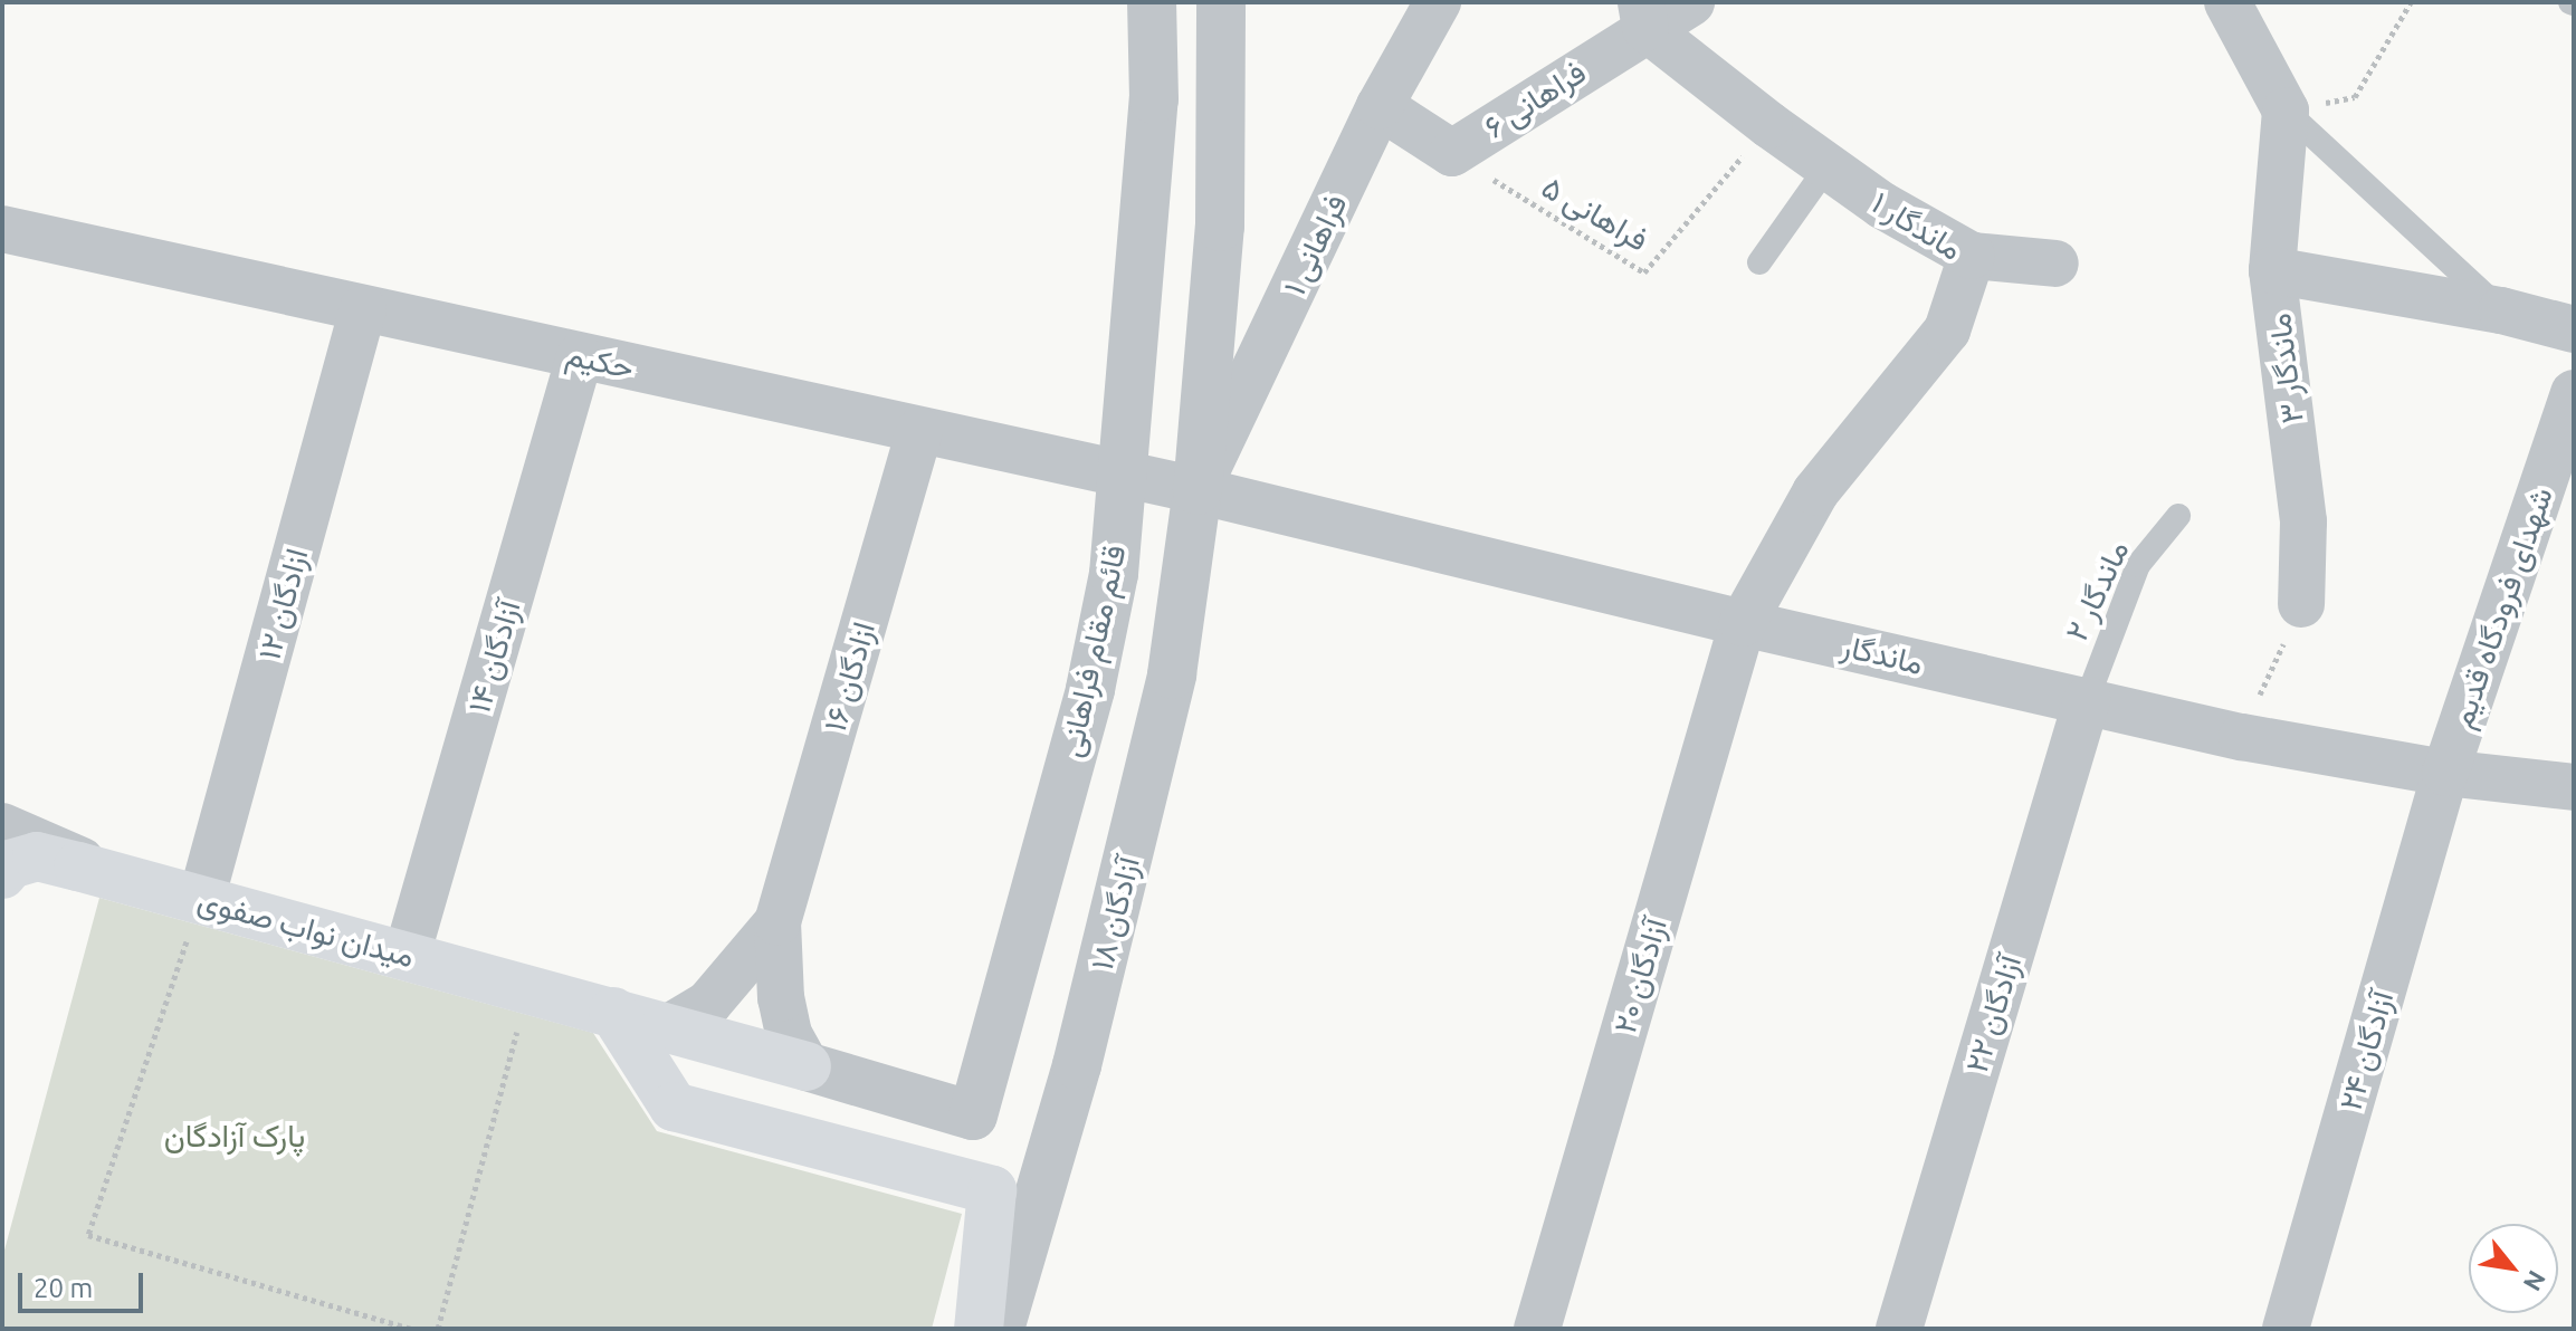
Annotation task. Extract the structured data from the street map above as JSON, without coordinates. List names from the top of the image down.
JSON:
{
  "streets": {
    "main road": ["میدان نواب صفوی"],
    "street": [
      "فراهانی ۶",
      "ماندگار ۱",
      "فراهانی ۱",
      "حکیم",
      "ماندگار ۳",
      "ازادگان ۱۲",
      "شهدای فرودگاه قدیم",
      "قائم مقام فراهانی",
      "ماندگار",
      "آزادگان ۱۴",
      "ازادگان ۱۶",
      "آزادگان ۱۸",
      "آزادگان ۲۰",
      "آزادگان ۲۲",
      "آزادگان ۲۴"
    ],
    "lane": ["ماندگار ۲"],
    "path": ["فراهانی ۵"]
  },
  "crossings": [
    ["فراهانی ۶", "فراهانی ۵"],
    ["فراهانی ۶", "ماندگار ۱"],
    ["فراهانی ۶", "فراهانی ۱"],
    ["فراهانی ۵", "ماندگار ۱"],
    ["ماندگار ۱", "ماندگار"],
    ["ماندگار ۱", "آزادگان ۲۰"],
    ["فراهانی ۱", "حکیم"],
    ["فراهانی ۱", "ماندگار"],
    ["فراهانی ۱", "آزادگان ۱۸"],
    ["حکیم", "ازادگان ۱۲"],
    ["حکیم", "قائم مقام فراهانی"],
    ["حکیم", "ماندگار"],
    ["حکیم", "آزادگان ۱۴"],
    ["حکیم", "ازادگان ۱۶"],
    ["حکیم", "آزادگان ۱۸"],
    ["ماندگار ۲", "ماندگار"],
    ["ماندگار ۲", "آزادگان ۲۲"],
    ["ازادگان ۱۲", "میدان نواب صفوی"],
    ["شهدای فرودگاه قدیم", "ماندگار"],
    ["شهدای فرودگاه قدیم", "آزادگان ۲۴"],
    ["قائم مقام فراهانی", "ازادگان ۱۶"],
    ["قائم مقام فراهانی", "میدان نواب صفوی"],
    ["ماندگار", "آزادگان ۱۸"],
    ["ماندگار", "آزادگان ۲۰"],
    ["ماندگار", "آزادگان ۲۲"],
    ["ماندگار", "آزادگان ۲۴"],
    ["آزادگان ۱۴", "میدان نواب صفوی"],
    ["ازادگان ۱۶", "میدان نواب صفوی"]
  ],
  "parks": ["پارک آزادگان"],
  "scale_bar": "20 m",
  "north": "bottom right"
}
